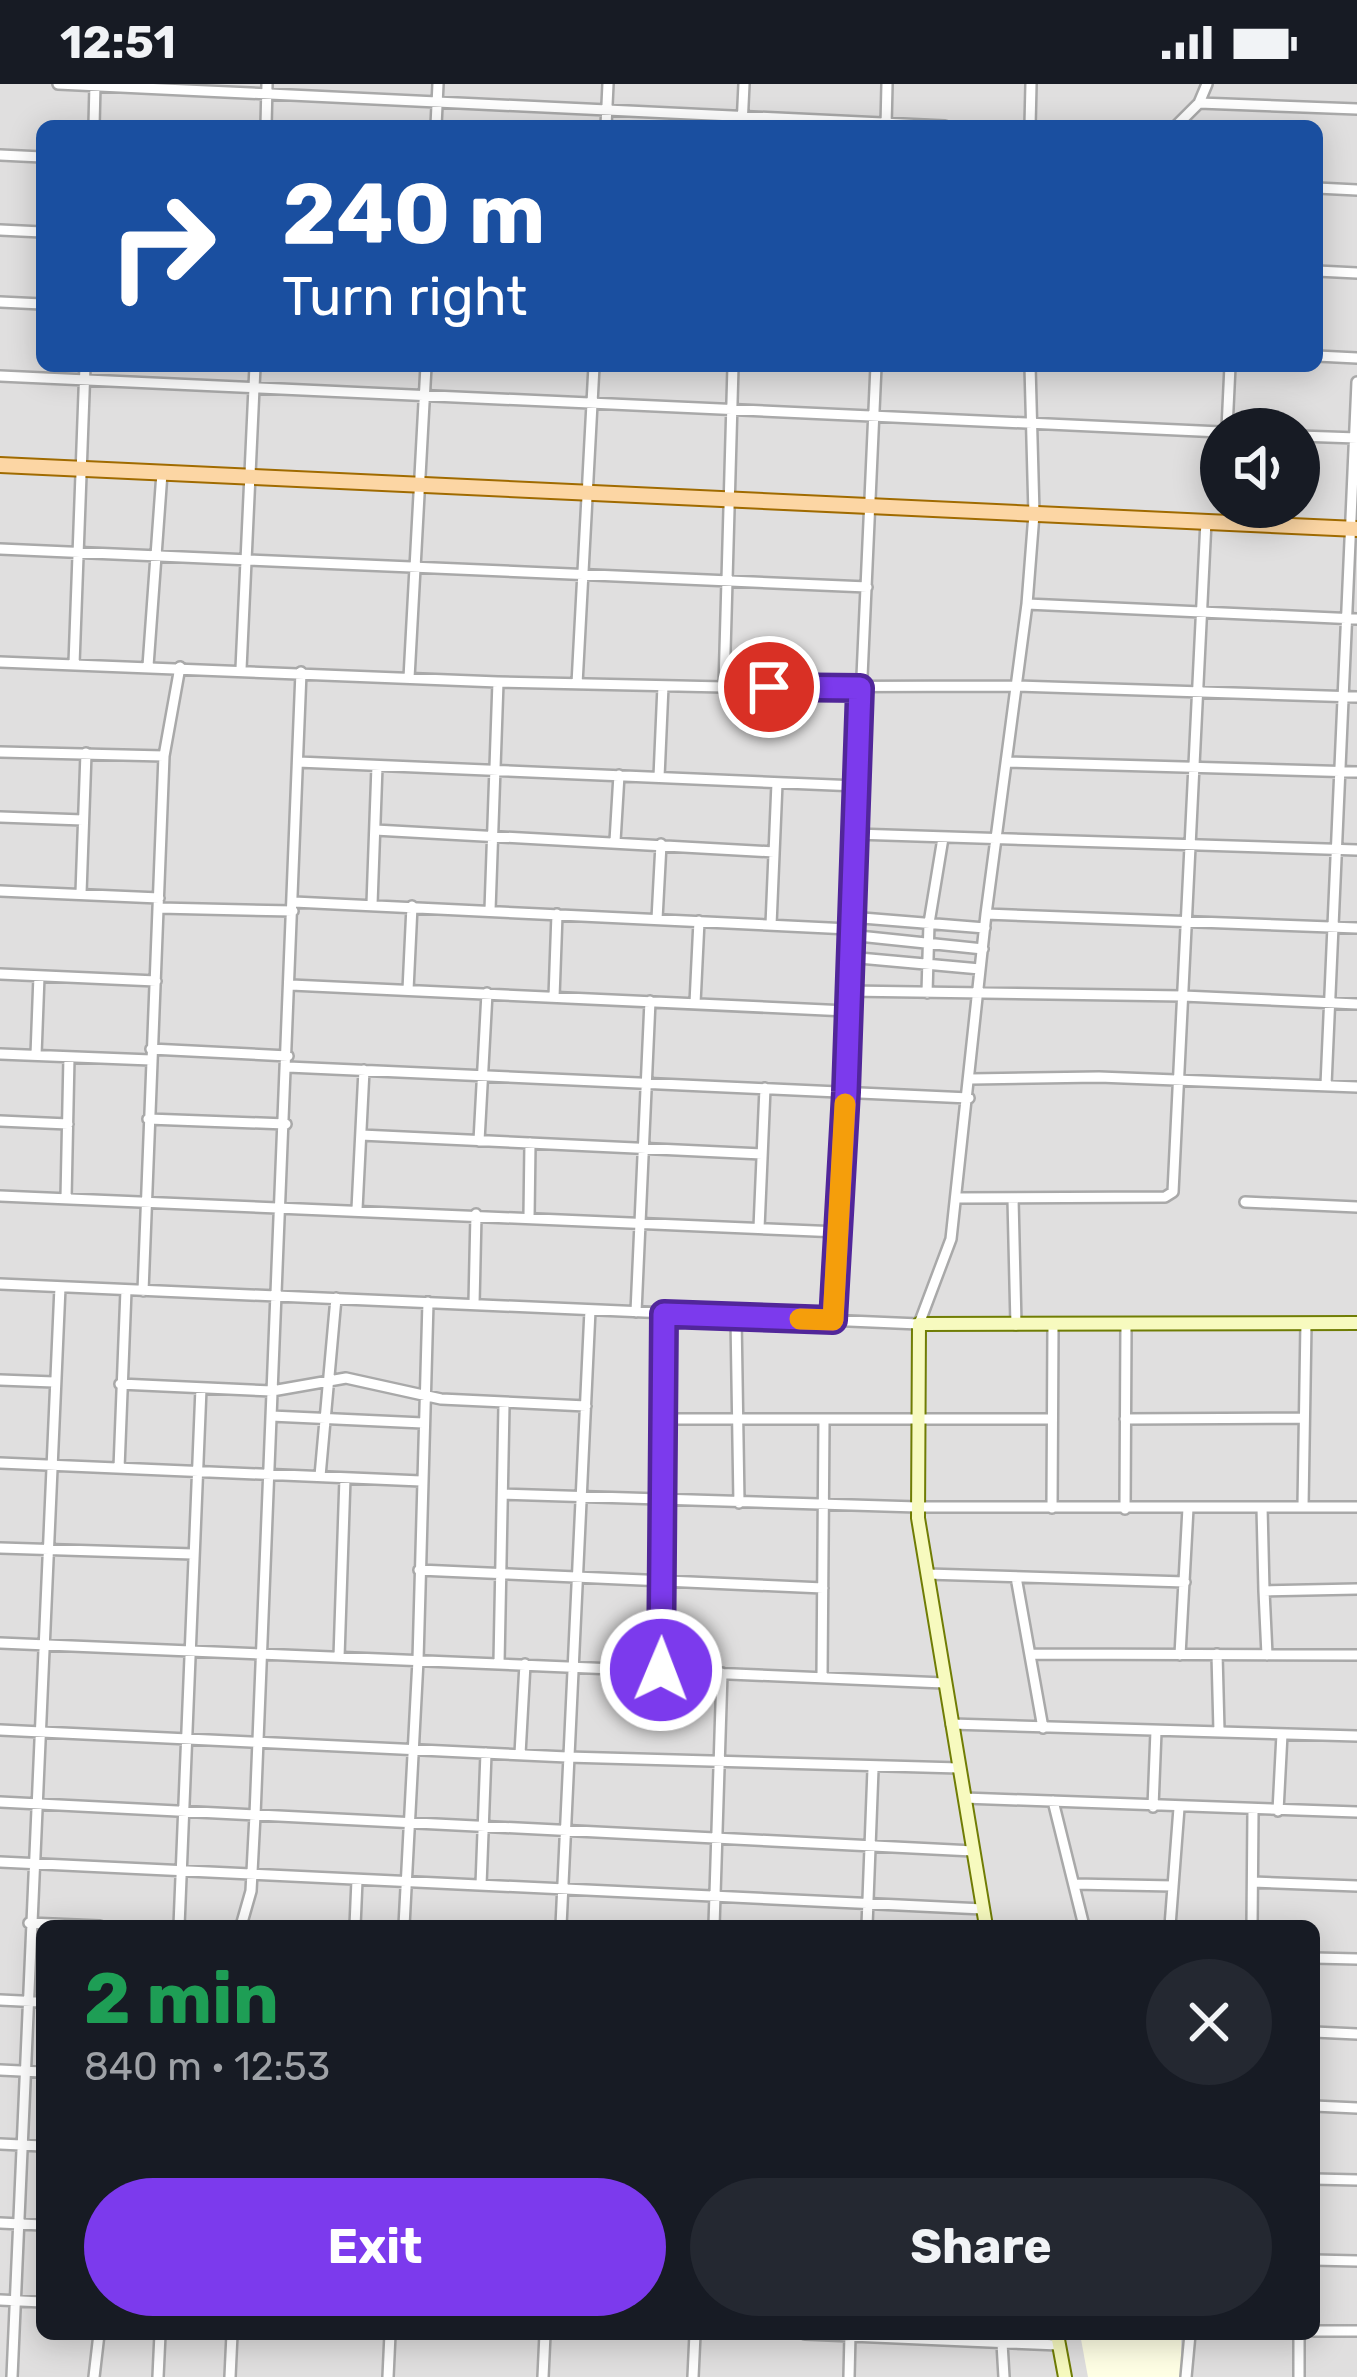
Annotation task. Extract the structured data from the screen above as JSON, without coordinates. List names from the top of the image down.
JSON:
{
  "page": {
    "status": "12:51",
    "turn": ["240 m", "Turn right"],
    "heading": ["2 min", "840 m · 12:53"],
    "buttons": ["Exit", "Share"]
  }
}
